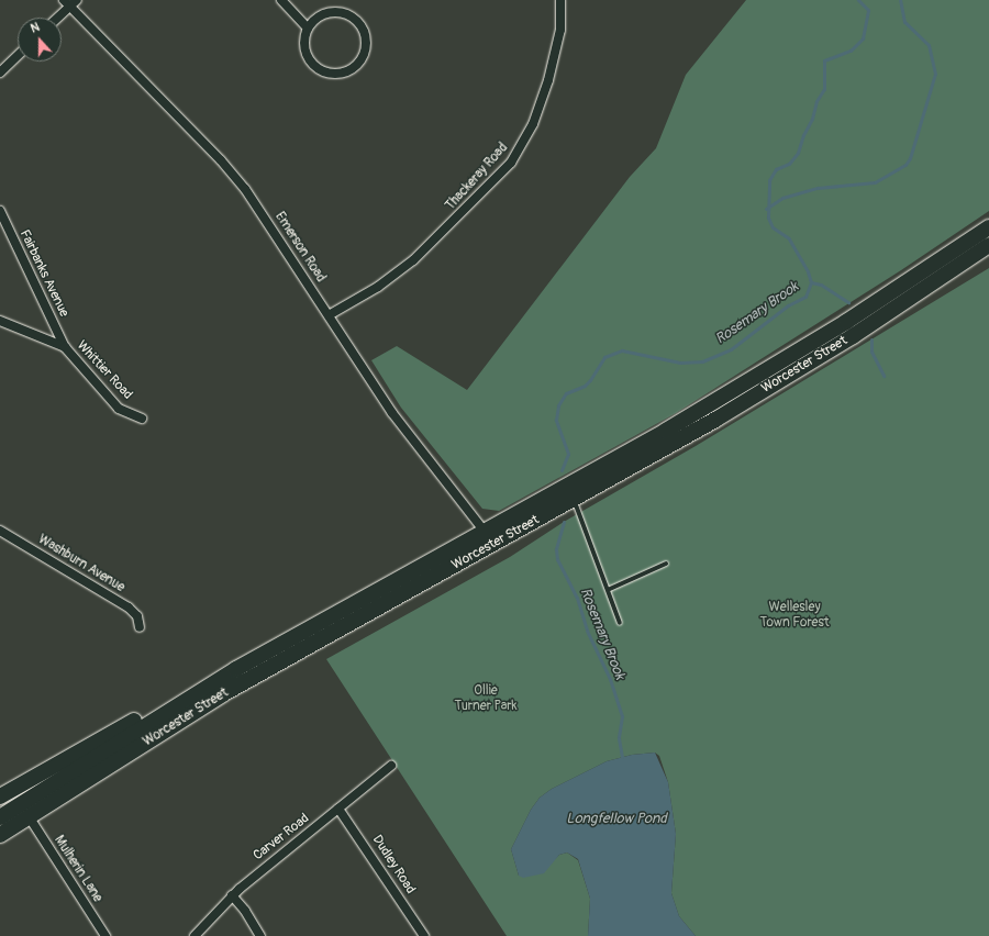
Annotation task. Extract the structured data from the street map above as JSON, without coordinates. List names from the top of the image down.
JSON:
{
  "streets": {
    "highway": ["Worcester Street"],
    "street": [
      "Thackeray Road",
      "Emerson Road",
      "Fairbanks Avenue",
      "Whittier Road",
      "Washburn Avenue",
      "Carver Road",
      "Dudley Road",
      "Mulherin Lane"
    ]
  },
  "crossings": [
    ["Thackeray Road", "Emerson Road"],
    ["Emerson Road", "Worcester Street"],
    ["Fairbanks Avenue", "Whittier Road"],
    ["Worcester Street", "Mulherin Lane"],
    ["Carver Road", "Dudley Road"]
  ],
  "water": ["Rosemary Brook", "Longfellow Pond"],
  "parks": ["Wellesley Town Forest", "Ollie Turner Park"],
  "north": "top"
}
